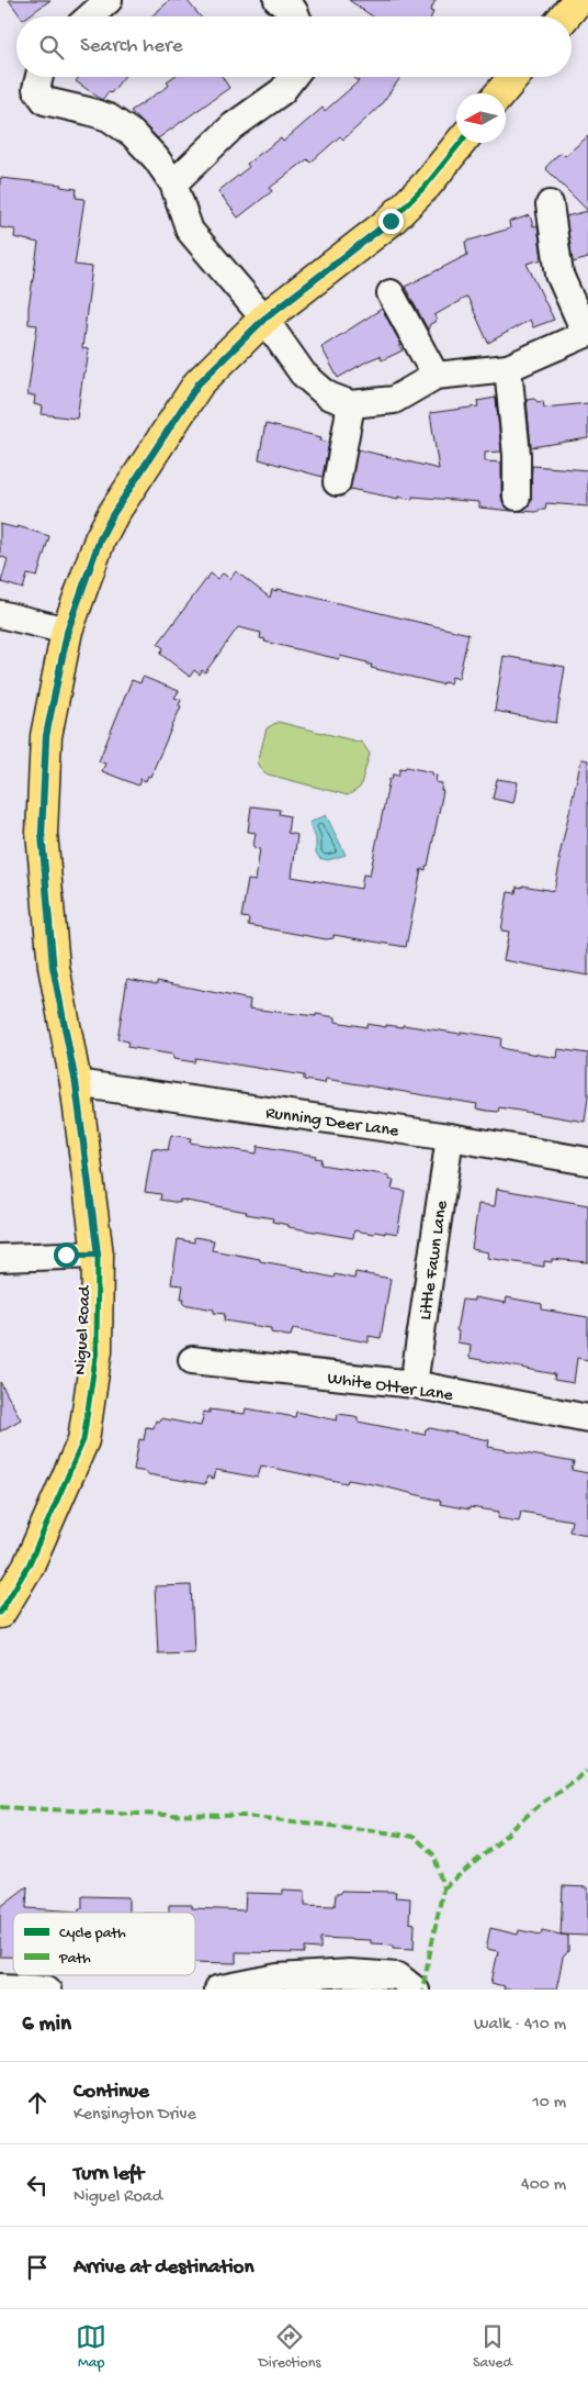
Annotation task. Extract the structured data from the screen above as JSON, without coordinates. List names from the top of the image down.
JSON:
{
  "streets": {
    "main road": ["Niguel Road"],
    "street": ["Running Deer Lane", "Little Fawn Lane", "White Otter Lane"]
  },
  "crossings": [
    ["Running Deer Lane", "Little Fawn Lane"],
    ["Running Deer Lane", "Niguel Road"],
    ["Little Fawn Lane", "White Otter Lane"]
  ],
  "legend": ["Cycle path", "Path"],
  "north": "left",
  "page": {
    "search": "Search here",
    "heading": ["6 min", "Walk · 410 m"],
    "list": [
      ["Continue", "Kensington Drive", "10 m"],
      ["Turn left", "Niguel Road", "400 m"],
      "Arrive at destination"
    ],
    "nav": ["Map", "Directions", "Saved"]
  }
}
